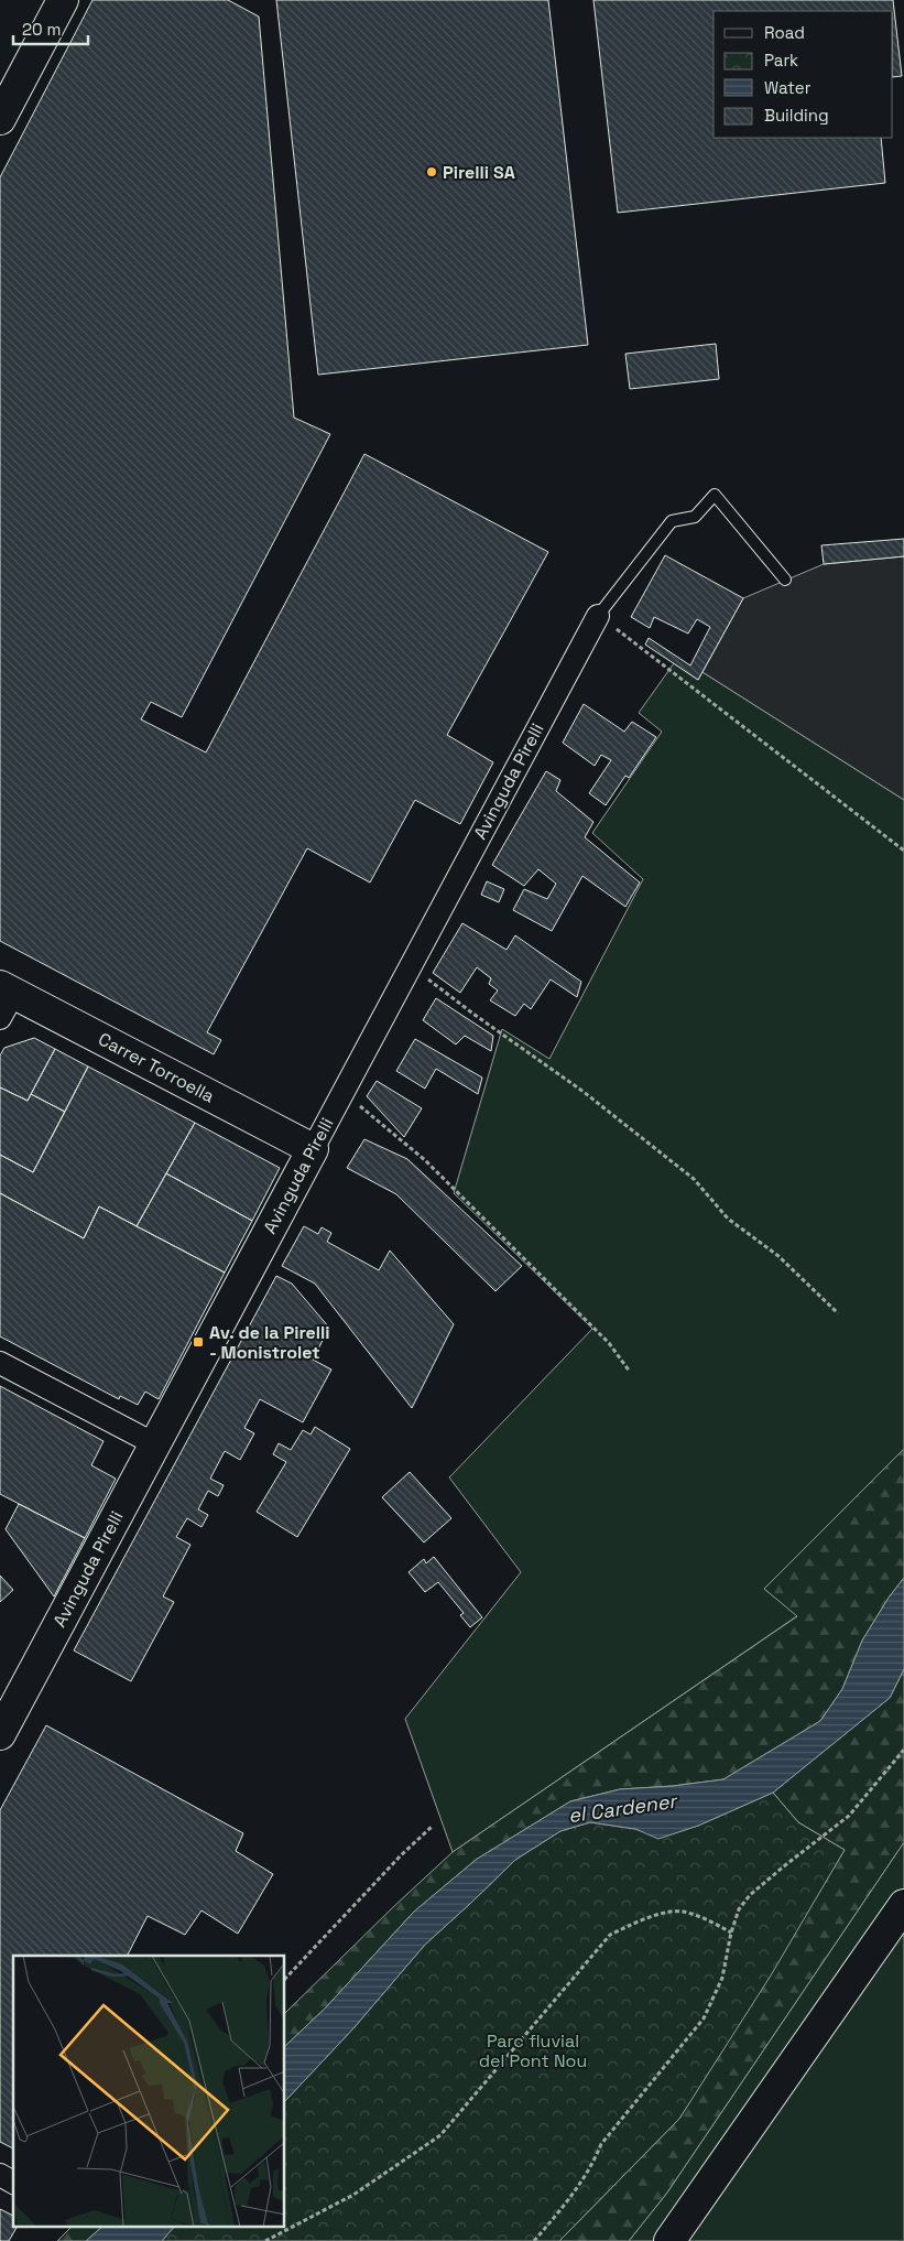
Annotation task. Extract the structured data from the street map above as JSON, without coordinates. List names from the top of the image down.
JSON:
{
  "streets": {
    "street": ["Avinguda Pirelli", "Carrer Torroella"]
  },
  "crossings": [
    ["Avinguda Pirelli", "Carrer Torroella"]
  ],
  "water": ["el Cardener"],
  "parks": ["Parc fluvial del Pont Nou"],
  "places": {
    "other": ["Pirelli SA"],
    "transit": ["Av. de la Pirelli - Monistrolet"]
  },
  "legend": [
    "Road",
    "Park",
    "Water",
    "Building"
  ],
  "scale_bar": "20 m"
}
